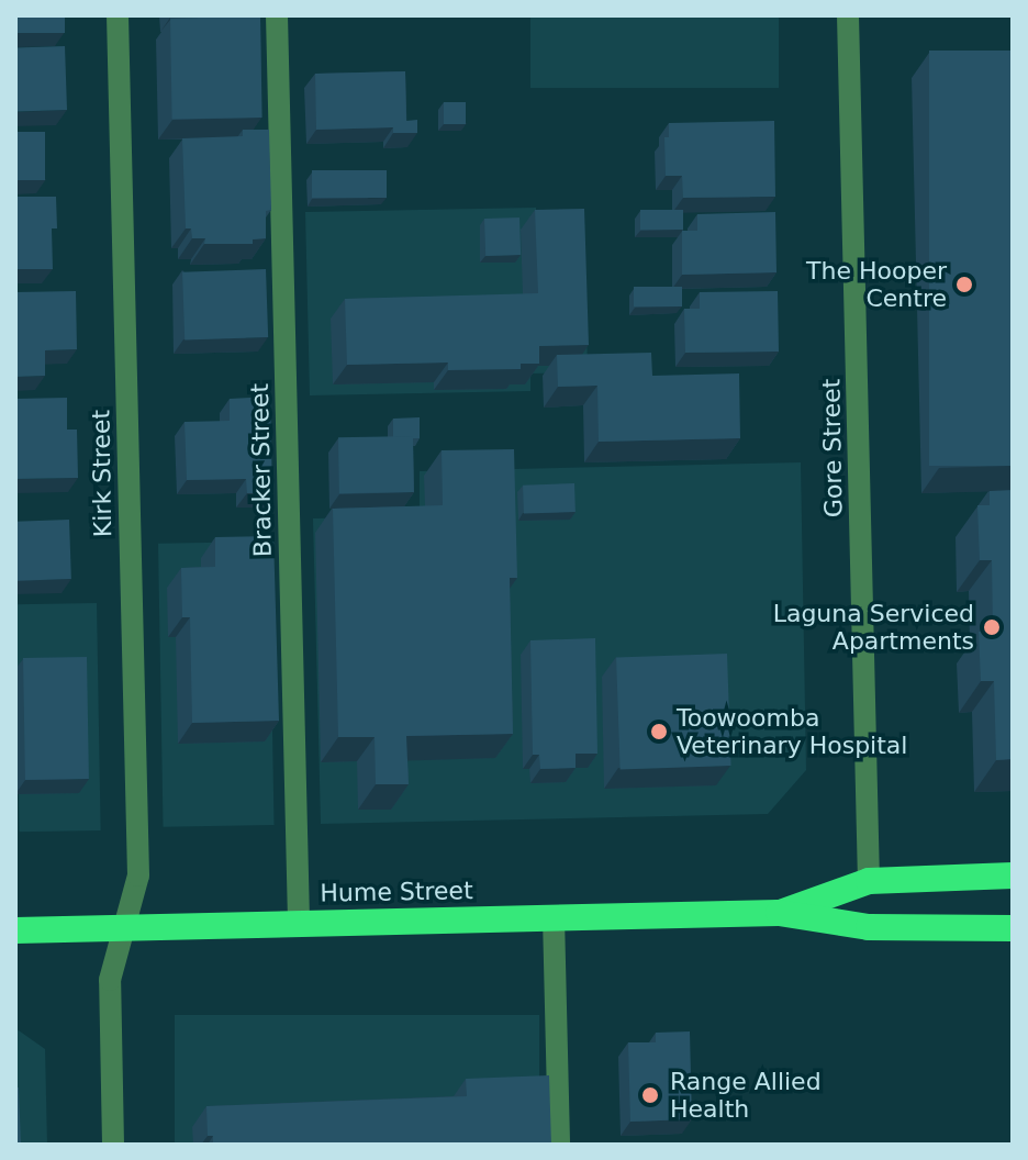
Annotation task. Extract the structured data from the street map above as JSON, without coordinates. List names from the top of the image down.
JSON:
{
  "streets": {
    "highway": ["Hume Street"],
    "street": ["Gore Street", "Bracker Street", "Kirk Street"]
  },
  "crossings": [
    ["Gore Street", "Hume Street"],
    ["Bracker Street", "Hume Street"],
    ["Kirk Street", "Hume Street"]
  ],
  "places": [
    "The Hooper Centre",
    "Laguna Serviced Apartments",
    "Toowoomba Veterinary Hospital",
    "Range Allied Health"
  ]
}
